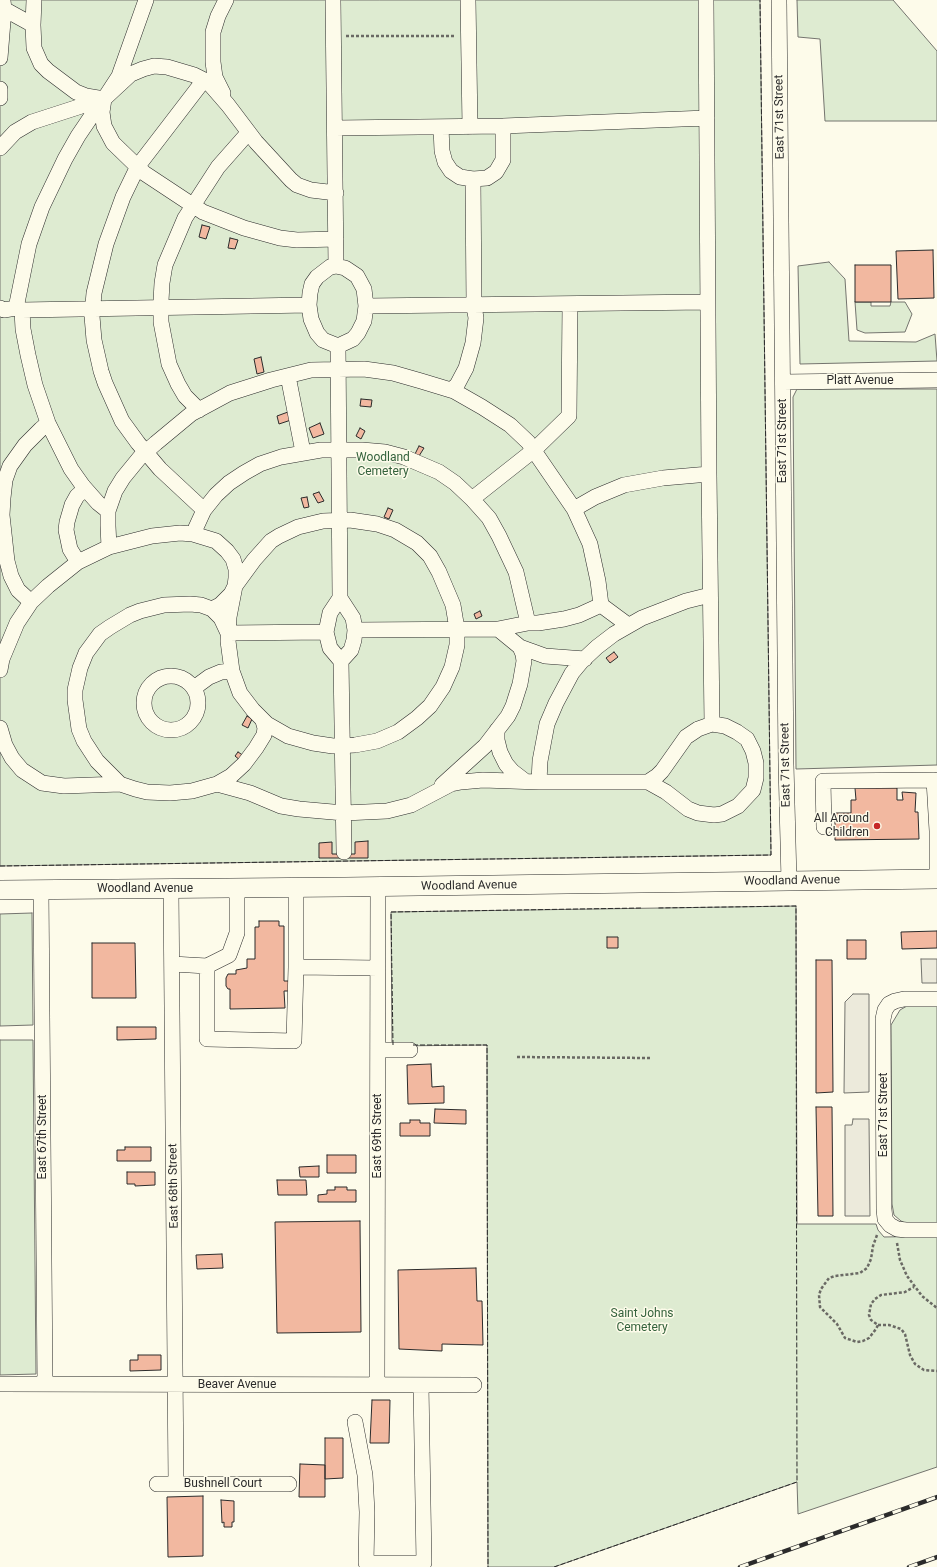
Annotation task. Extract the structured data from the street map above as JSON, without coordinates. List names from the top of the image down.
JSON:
{
  "streets": {
    "main road": ["Woodland Avenue"],
    "street": [
      "East 71st Street",
      "Platt Avenue",
      "East 69th Street",
      "East 67th Street",
      "East 68th Street",
      "Beaver Avenue",
      "Bushnell Court"
    ]
  },
  "crossings": [
    ["East 71st Street", "Platt Avenue"],
    ["East 71st Street", "Woodland Avenue"],
    ["Woodland Avenue", "East 69th Street"],
    ["Woodland Avenue", "East 67th Street"],
    ["Woodland Avenue", "East 68th Street"],
    ["East 69th Street", "Beaver Avenue"],
    ["East 67th Street", "Beaver Avenue"],
    ["East 68th Street", "Beaver Avenue"],
    ["East 68th Street", "Bushnell Court"]
  ],
  "parks": ["Woodland Cemetery", "Saint Johns Cemetery"],
  "places": ["All Around Children"]
}
